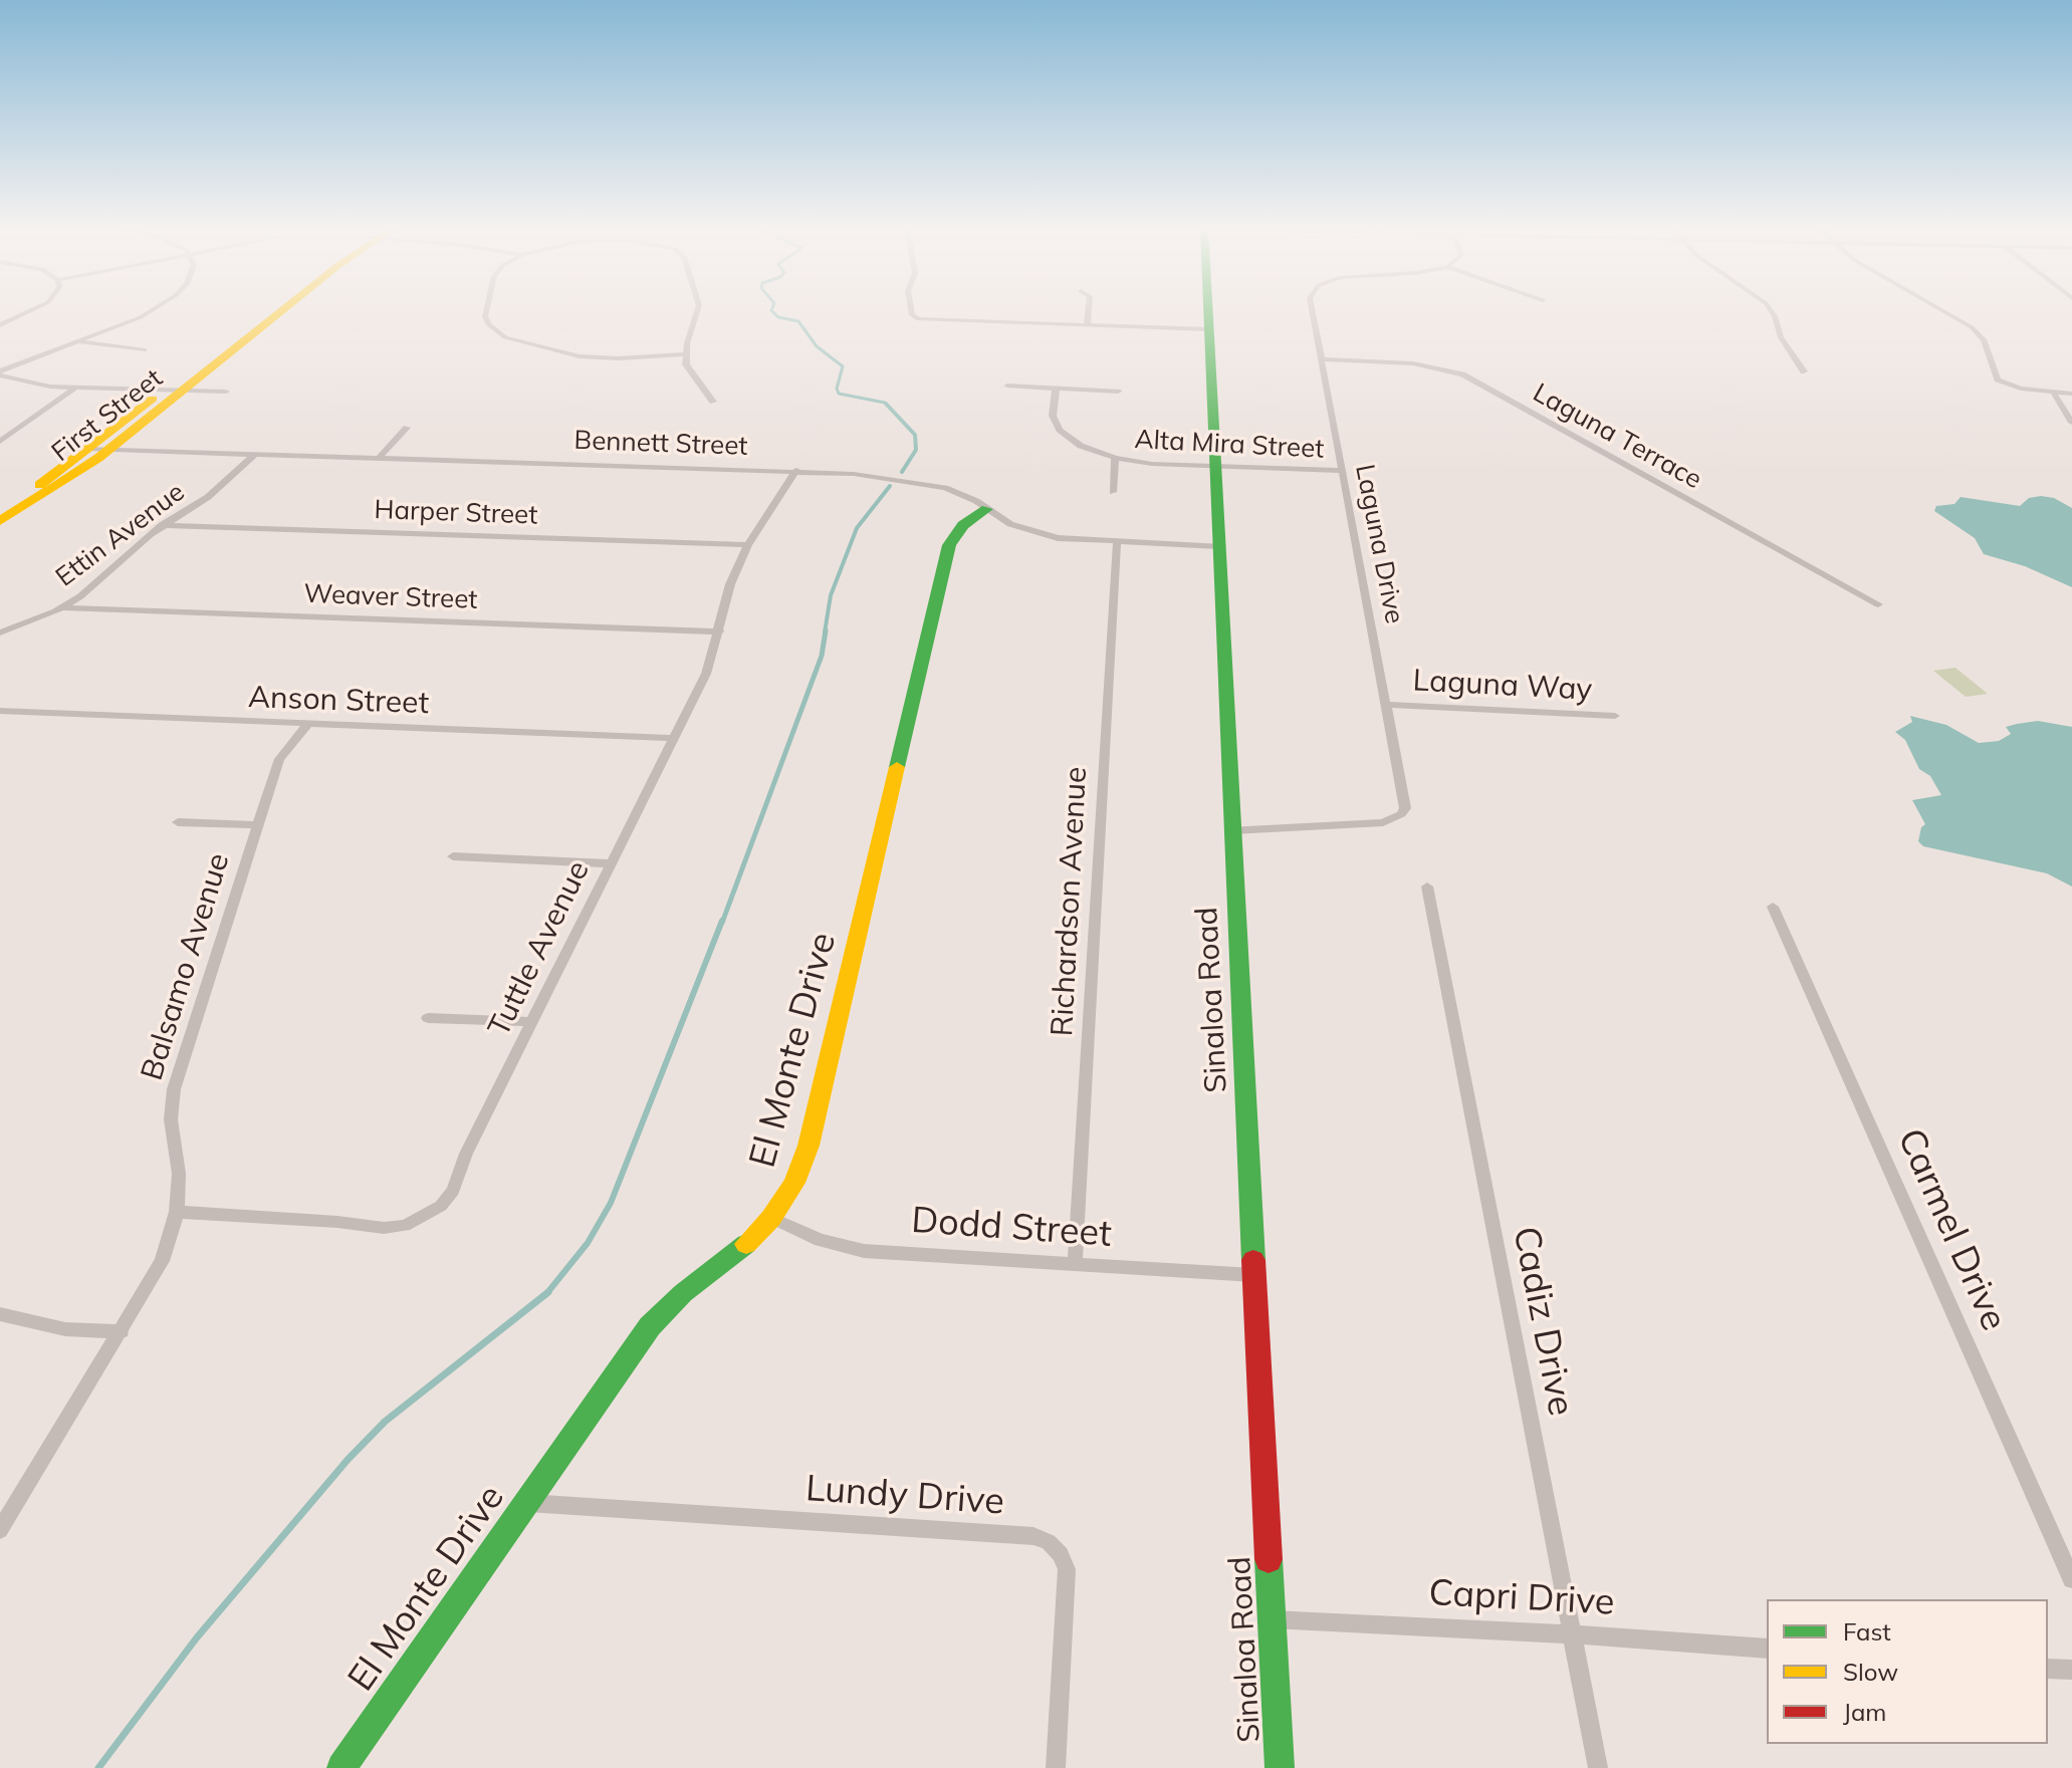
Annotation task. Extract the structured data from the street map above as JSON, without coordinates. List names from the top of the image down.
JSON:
{
  "streets": {
    "street": [
      "First Street",
      "Laguna Terrace",
      "Bennett Street",
      "Alta Mira Street",
      "Harper Street",
      "Ettin Avenue",
      "Laguna Drive",
      "Weaver Street",
      "Laguna Way",
      "Anson Street",
      "Richardson Avenue",
      "Tuttle Avenue",
      "Balsamo Avenue",
      "Sinaloa Road",
      "El Monte Drive",
      "Dodd Street",
      "Carmel Drive",
      "Cadiz Drive",
      "Lundy Drive",
      "Capri Drive"
    ]
  },
  "crossings": [
    ["First Street", "Bennett Street"],
    ["Laguna Terrace", "Laguna Drive"],
    ["Bennett Street", "Ettin Avenue"],
    ["Bennett Street", "Richardson Avenue"],
    ["Bennett Street", "Tuttle Avenue"],
    ["Bennett Street", "Sinaloa Road"],
    ["Bennett Street", "El Monte Drive"],
    ["Alta Mira Street", "Laguna Drive"],
    ["Alta Mira Street", "Sinaloa Road"],
    ["Harper Street", "Ettin Avenue"],
    ["Harper Street", "Tuttle Avenue"],
    ["Ettin Avenue", "Weaver Street"],
    ["Laguna Drive", "Laguna Way"],
    ["Laguna Drive", "Sinaloa Road"],
    ["Weaver Street", "Tuttle Avenue"],
    ["Anson Street", "Tuttle Avenue"],
    ["Anson Street", "Balsamo Avenue"],
    ["Richardson Avenue", "Dodd Street"],
    ["Tuttle Avenue", "Balsamo Avenue"],
    ["Sinaloa Road", "Dodd Street"],
    ["Sinaloa Road", "Capri Drive"],
    ["El Monte Drive", "Dodd Street"],
    ["El Monte Drive", "Lundy Drive"],
    ["Cadiz Drive", "Capri Drive"]
  ],
  "legend": ["Fast", "Slow", "Jam"]
}
